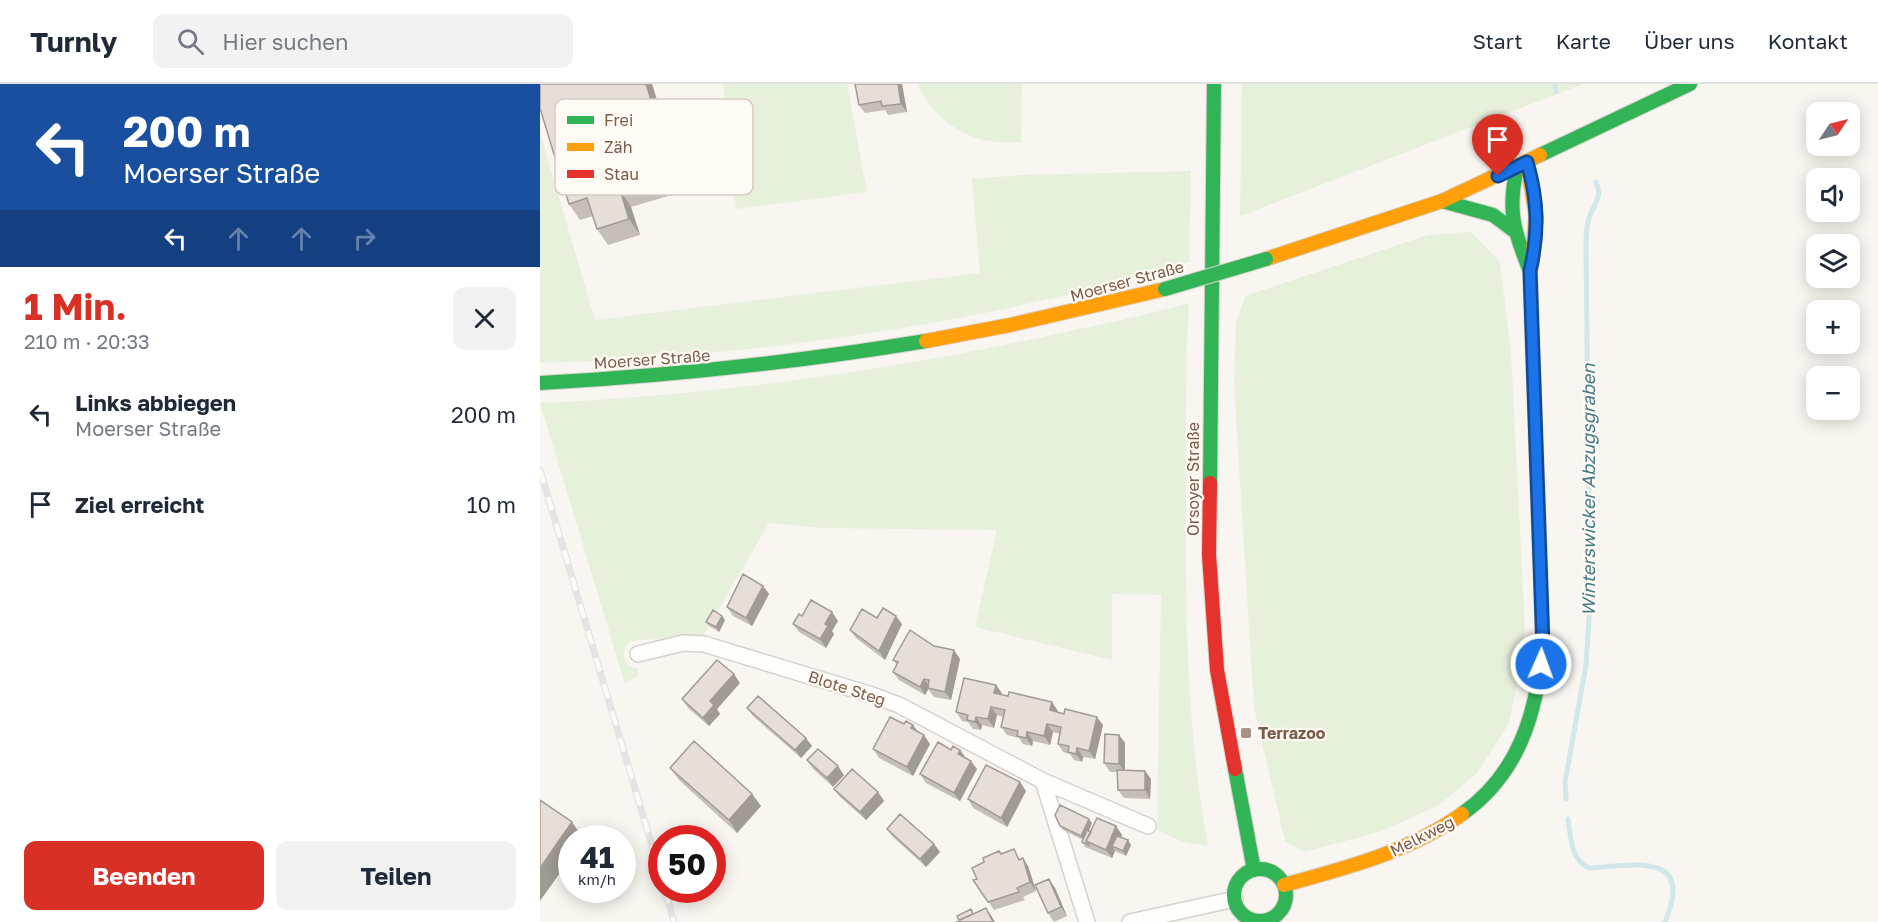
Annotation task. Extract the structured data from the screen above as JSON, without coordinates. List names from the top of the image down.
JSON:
{
  "streets": {
    "main road": ["Moerser Straße", "Orsoyer Straße", "Melkweg"],
    "street": ["Blote Steg"]
  },
  "crossings": [
    ["Moerser Straße", "Melkweg"],
    ["Orsoyer Straße", "Melkweg"]
  ],
  "water": ["Winterswicker Abzugsgraben"],
  "places": {
    "transit": ["Terrazoo"]
  },
  "legend": ["Frei", "Zäh", "Stau"],
  "north": "top right",
  "page": {
    "header": "Turnly",
    "search": "Hier suchen",
    "nav": [
      "Start",
      "Karte",
      "Über uns",
      "Kontakt"
    ],
    "turn": ["200 m", "Moerser Straße"],
    "map_buttons": ["+", "−"],
    "heading": ["1 Min.", "210 m · 20:33"],
    "list": [
      {
        "name": "Links abbiegen",
        "note": "Moerser Straße",
        "value": "200 m"
      },
      {
        "name": "Ziel erreicht",
        "value": "10 m"
      }
    ],
    "speed": "41 km/h",
    "limit": "50",
    "buttons": ["Beenden", "Teilen"]
  }
}
